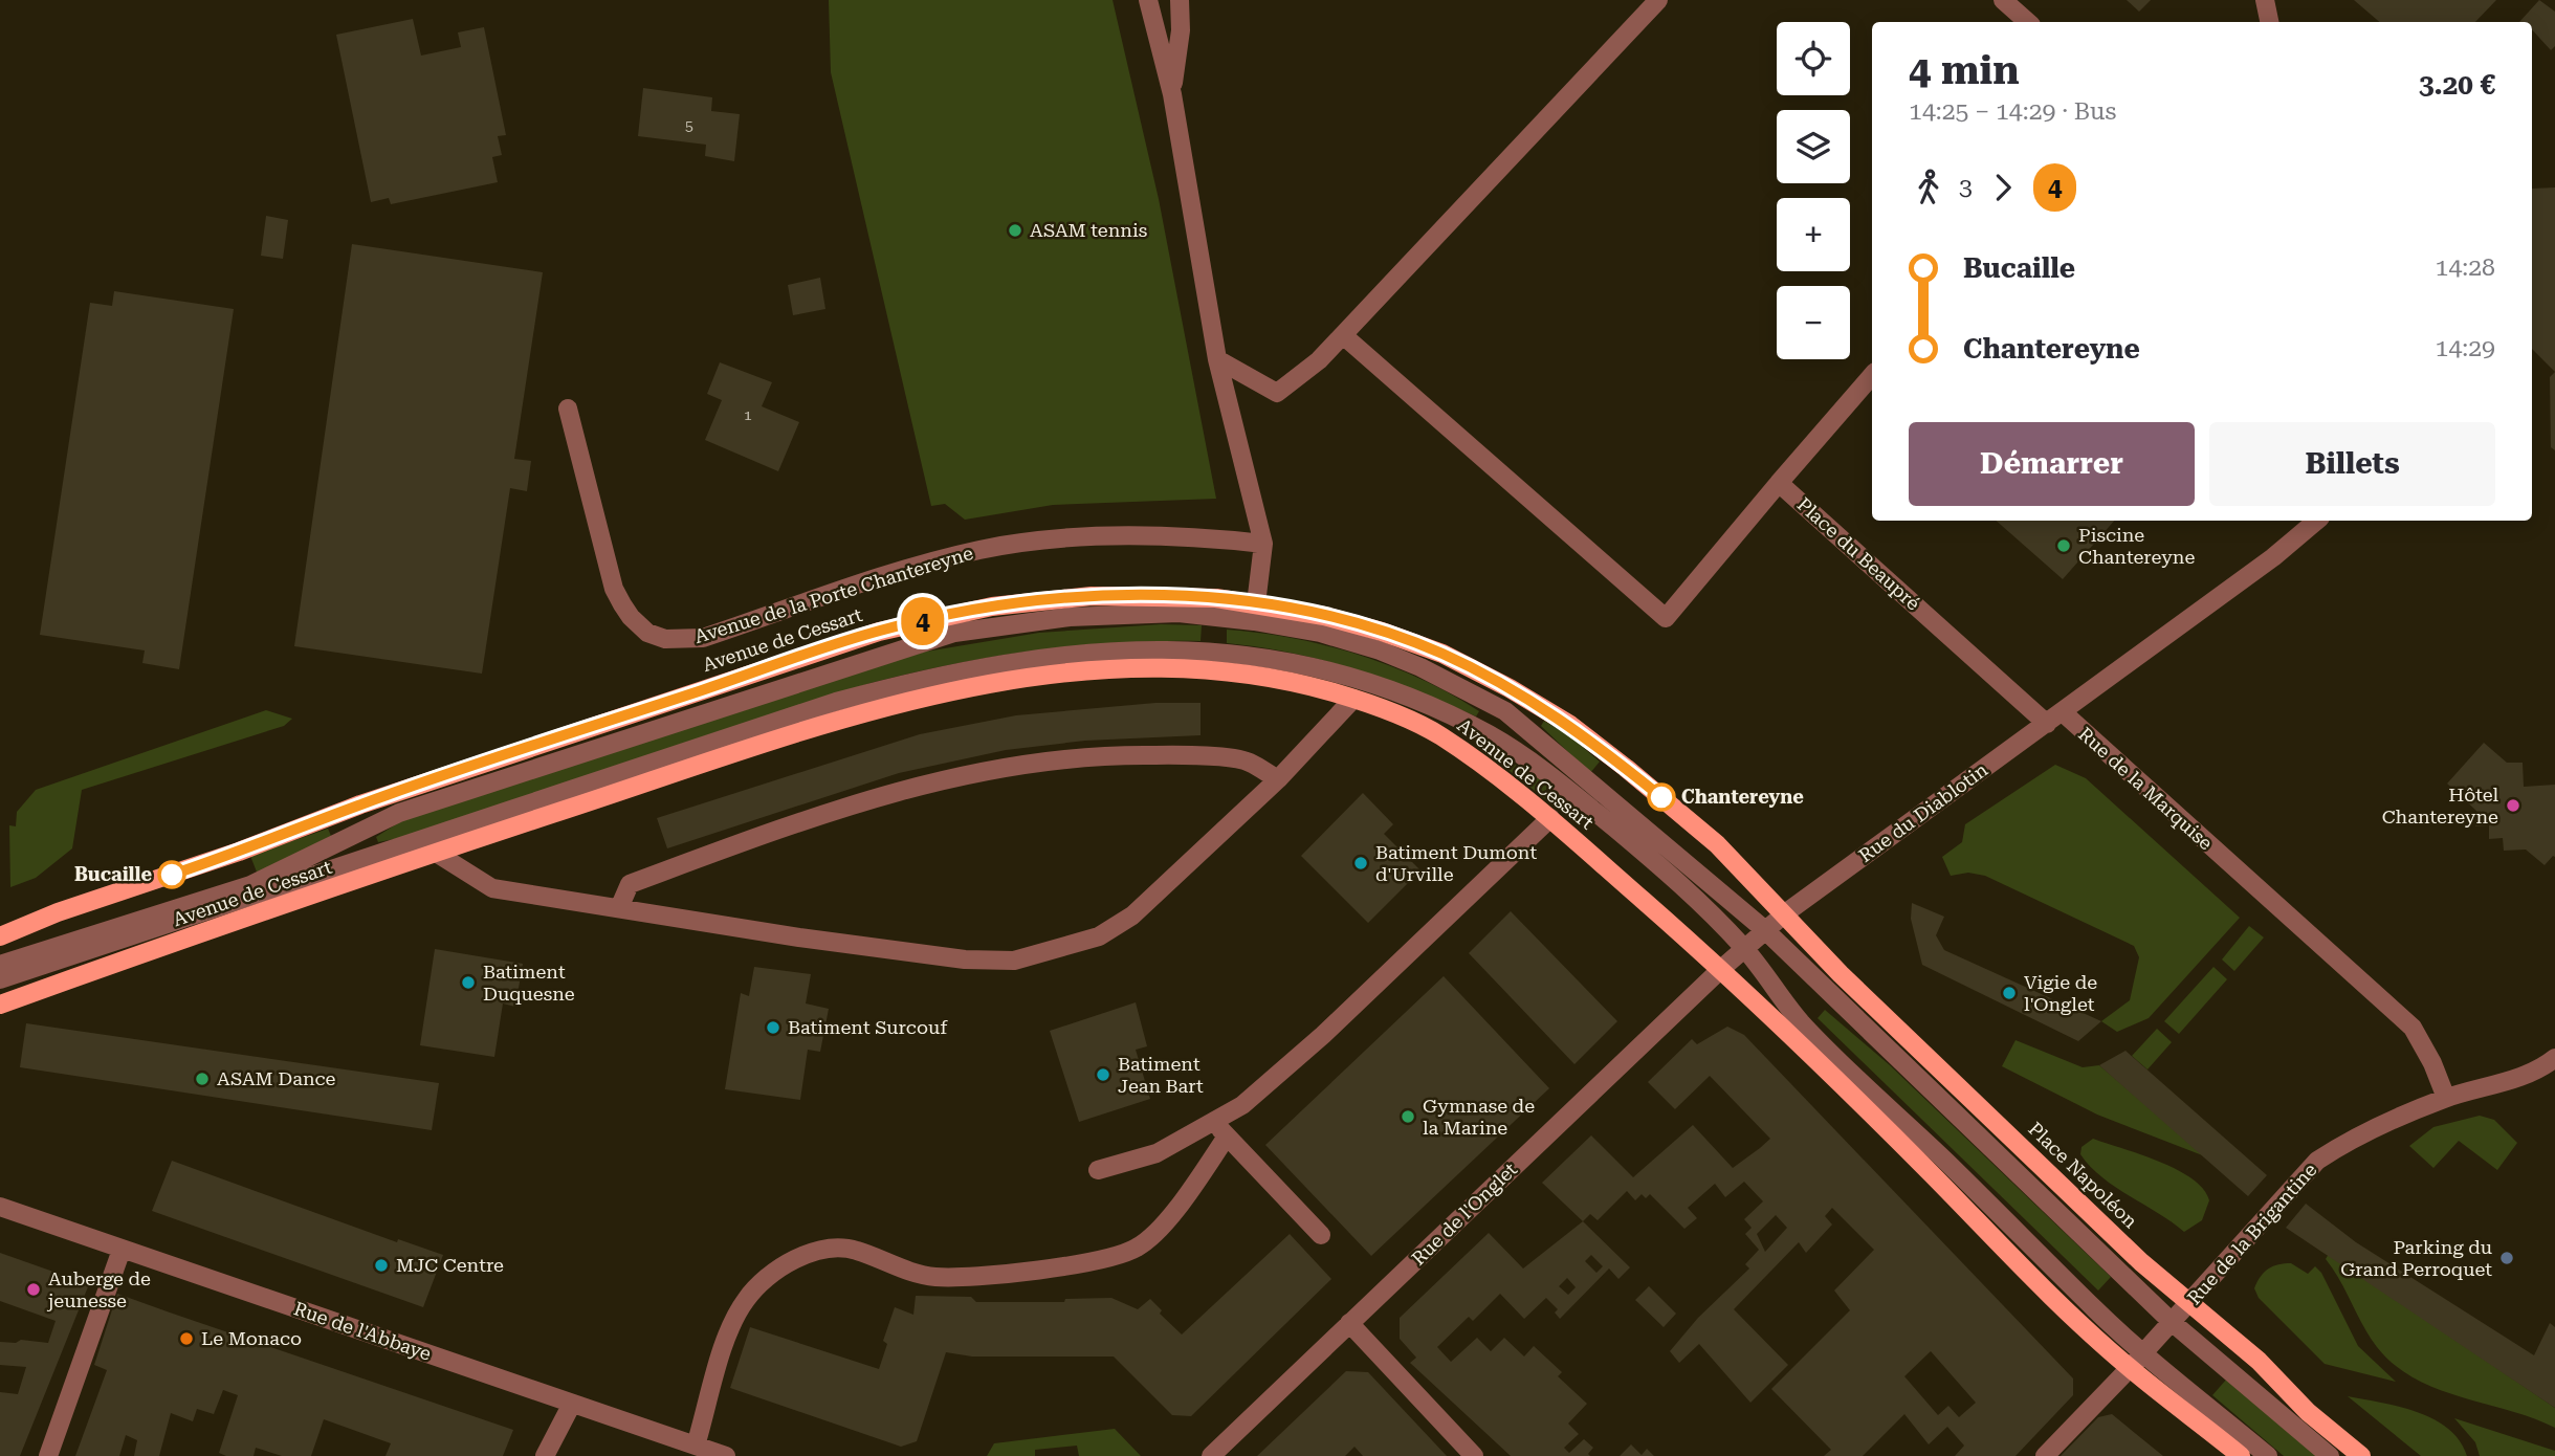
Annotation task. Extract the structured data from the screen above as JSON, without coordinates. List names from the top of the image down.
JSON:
{
  "streets": {
    "main road": ["Avenue de Cessart", "Place Napoléon"],
    "street": [
      "Place du Beaupré",
      "Avenue de la Porte Chantereyne",
      "Rue de la Marquise",
      "Rue du Diablotin",
      "Rue de l'Onglet",
      "Rue de la Brigantine",
      "Rue de l'Abbaye"
    ]
  },
  "crossings": [
    ["Place du Beaupré", "Rue du Diablotin"],
    ["Avenue de Cessart", "Rue du Diablotin"],
    ["Avenue de Cessart", "Place Napoléon"],
    ["Avenue de Cessart", "Rue de l'Onglet"],
    ["Rue de la Marquise", "Rue du Diablotin"],
    ["Rue de la Marquise", "Rue de la Brigantine"],
    ["Rue du Diablotin", "Place Napoléon"],
    ["Rue du Diablotin", "Rue de l'Onglet"],
    ["Place Napoléon", "Rue de l'Onglet"],
    ["Place Napoléon", "Rue de la Brigantine"]
  ],
  "places": [
    "ASAM tennis",
    "Piscine Chantereyne",
    "Chantereyne",
    "Hôtel Chantereyne",
    "Batiment Dumont d'Urville",
    "Bucaille",
    "Batiment Duquesne",
    "Vigie de l'Onglet",
    "Batiment Surcouf",
    "Batiment Jean Bart",
    "ASAM Dance",
    "Gymnase de la Marine",
    "Parking du Grand Perroquet",
    "MJC Centre",
    "Auberge de jeunesse",
    "Le Monaco"
  ],
  "lines": ["bus line 4"],
  "house_numbers": ["5", "1"],
  "page": {
    "on_map": "4",
    "map_buttons": ["+", "−"],
    "heading": ["4 min", "14:25 – 14:29 · Bus", "3.20 €"],
    "legs": ["3", "4"],
    "list": [
      {
        "name": "Bucaille",
        "value": "14:28"
      },
      {
        "name": "Chantereyne",
        "value": "14:29"
      }
    ],
    "buttons": ["Démarrer", "Billets"]
  }
}
